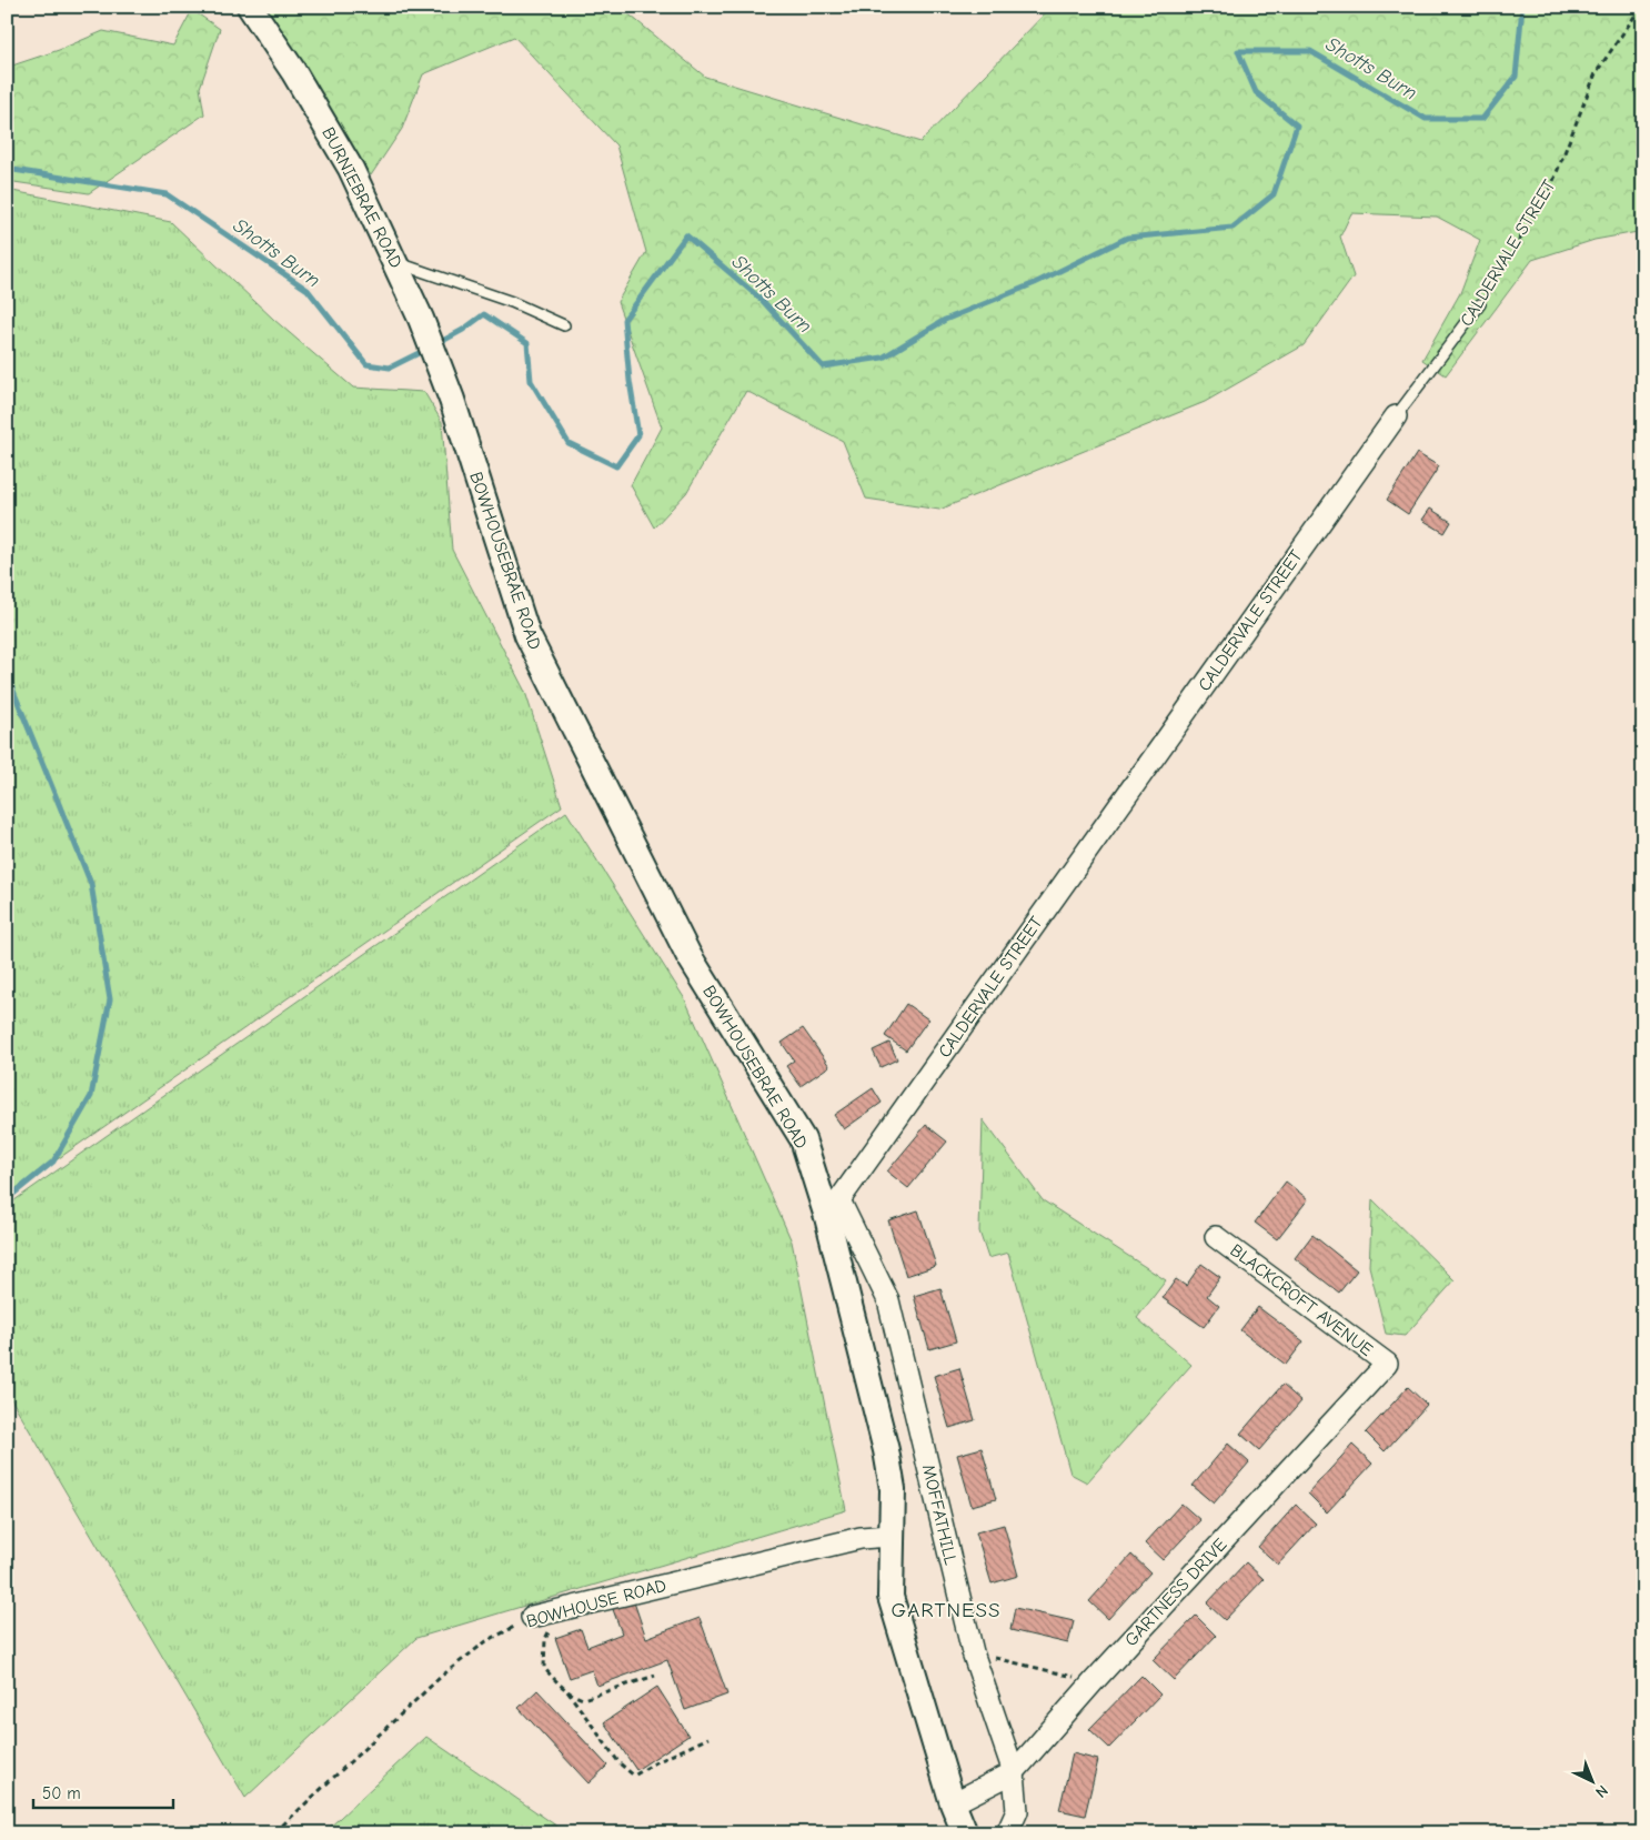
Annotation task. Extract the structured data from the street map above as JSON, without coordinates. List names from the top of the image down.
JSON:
{
  "streets": {
    "street": [
      "BURNIEBRAE ROAD",
      "CALDERVALE STREET",
      "BOWHOUSEBRAE ROAD",
      "BLACKCROFT AVENUE",
      "MOFFATHILL",
      "GARTNESS DRIVE",
      "BOWHOUSE ROAD"
    ]
  },
  "crossings": [
    ["BURNIEBRAE ROAD", "BOWHOUSEBRAE ROAD"],
    ["CALDERVALE STREET", "BOWHOUSEBRAE ROAD"],
    ["CALDERVALE STREET", "MOFFATHILL"],
    ["BOWHOUSEBRAE ROAD", "MOFFATHILL"],
    ["BOWHOUSEBRAE ROAD", "GARTNESS DRIVE"],
    ["BOWHOUSEBRAE ROAD", "BOWHOUSE ROAD"],
    ["BLACKCROFT AVENUE", "GARTNESS DRIVE"],
    ["MOFFATHILL", "GARTNESS DRIVE"]
  ],
  "districts": ["GARTNESS"],
  "water": ["Shotts Burn"],
  "scale_bar": "50 m",
  "north": "bottom right"
}
